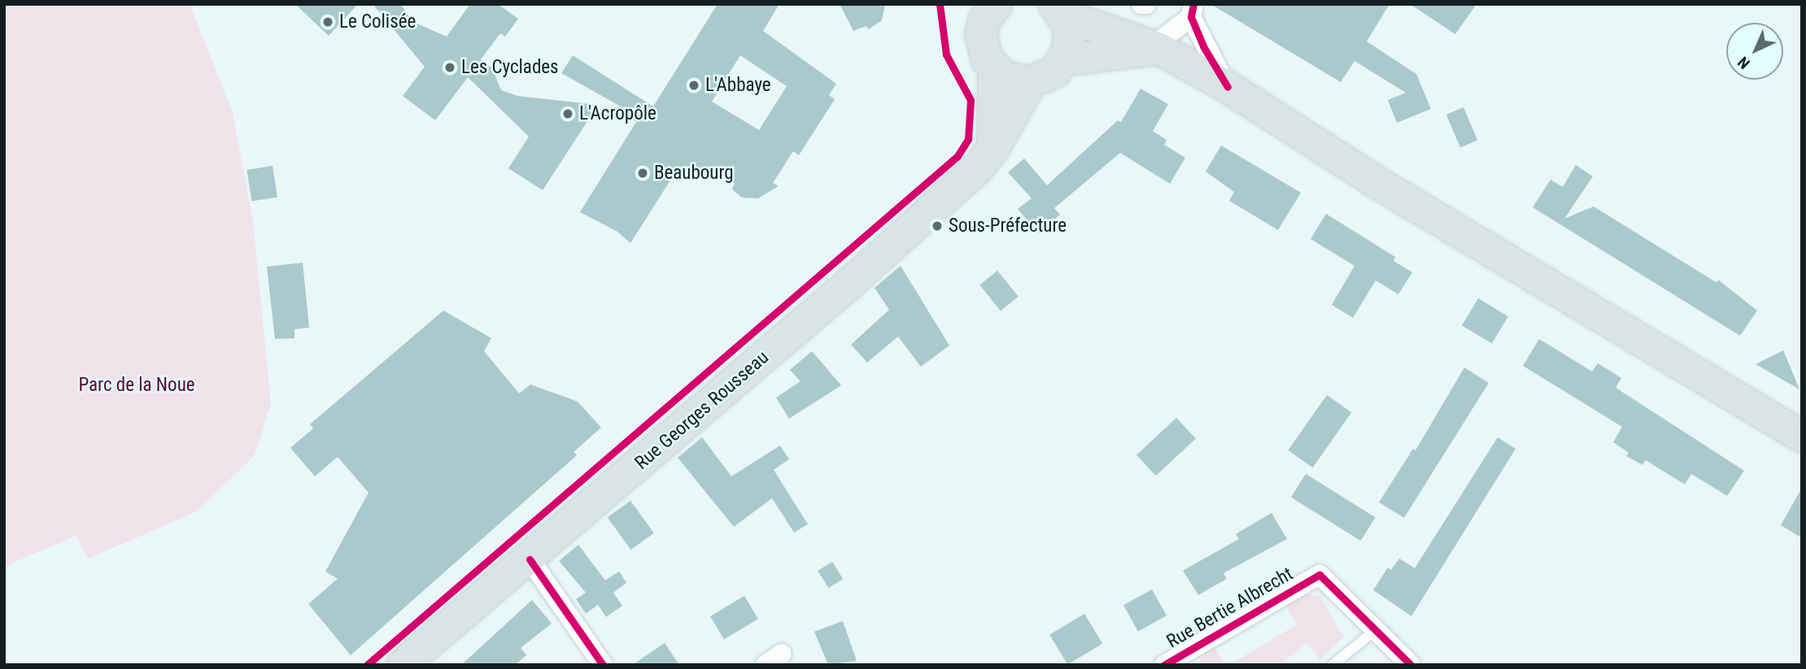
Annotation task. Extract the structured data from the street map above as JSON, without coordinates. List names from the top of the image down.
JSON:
{
  "streets": {
    "main road": ["Rue Georges Rousseau"],
    "street": ["Rue Bertie Albrecht"]
  },
  "parks": ["Parc de la Noue"],
  "places": [
    "Le Colisée",
    "Les Cyclades",
    "L'Abbaye",
    "L'Acropôle",
    "Beaubourg",
    "Sous-Préfecture"
  ],
  "north": "bottom left"
}
